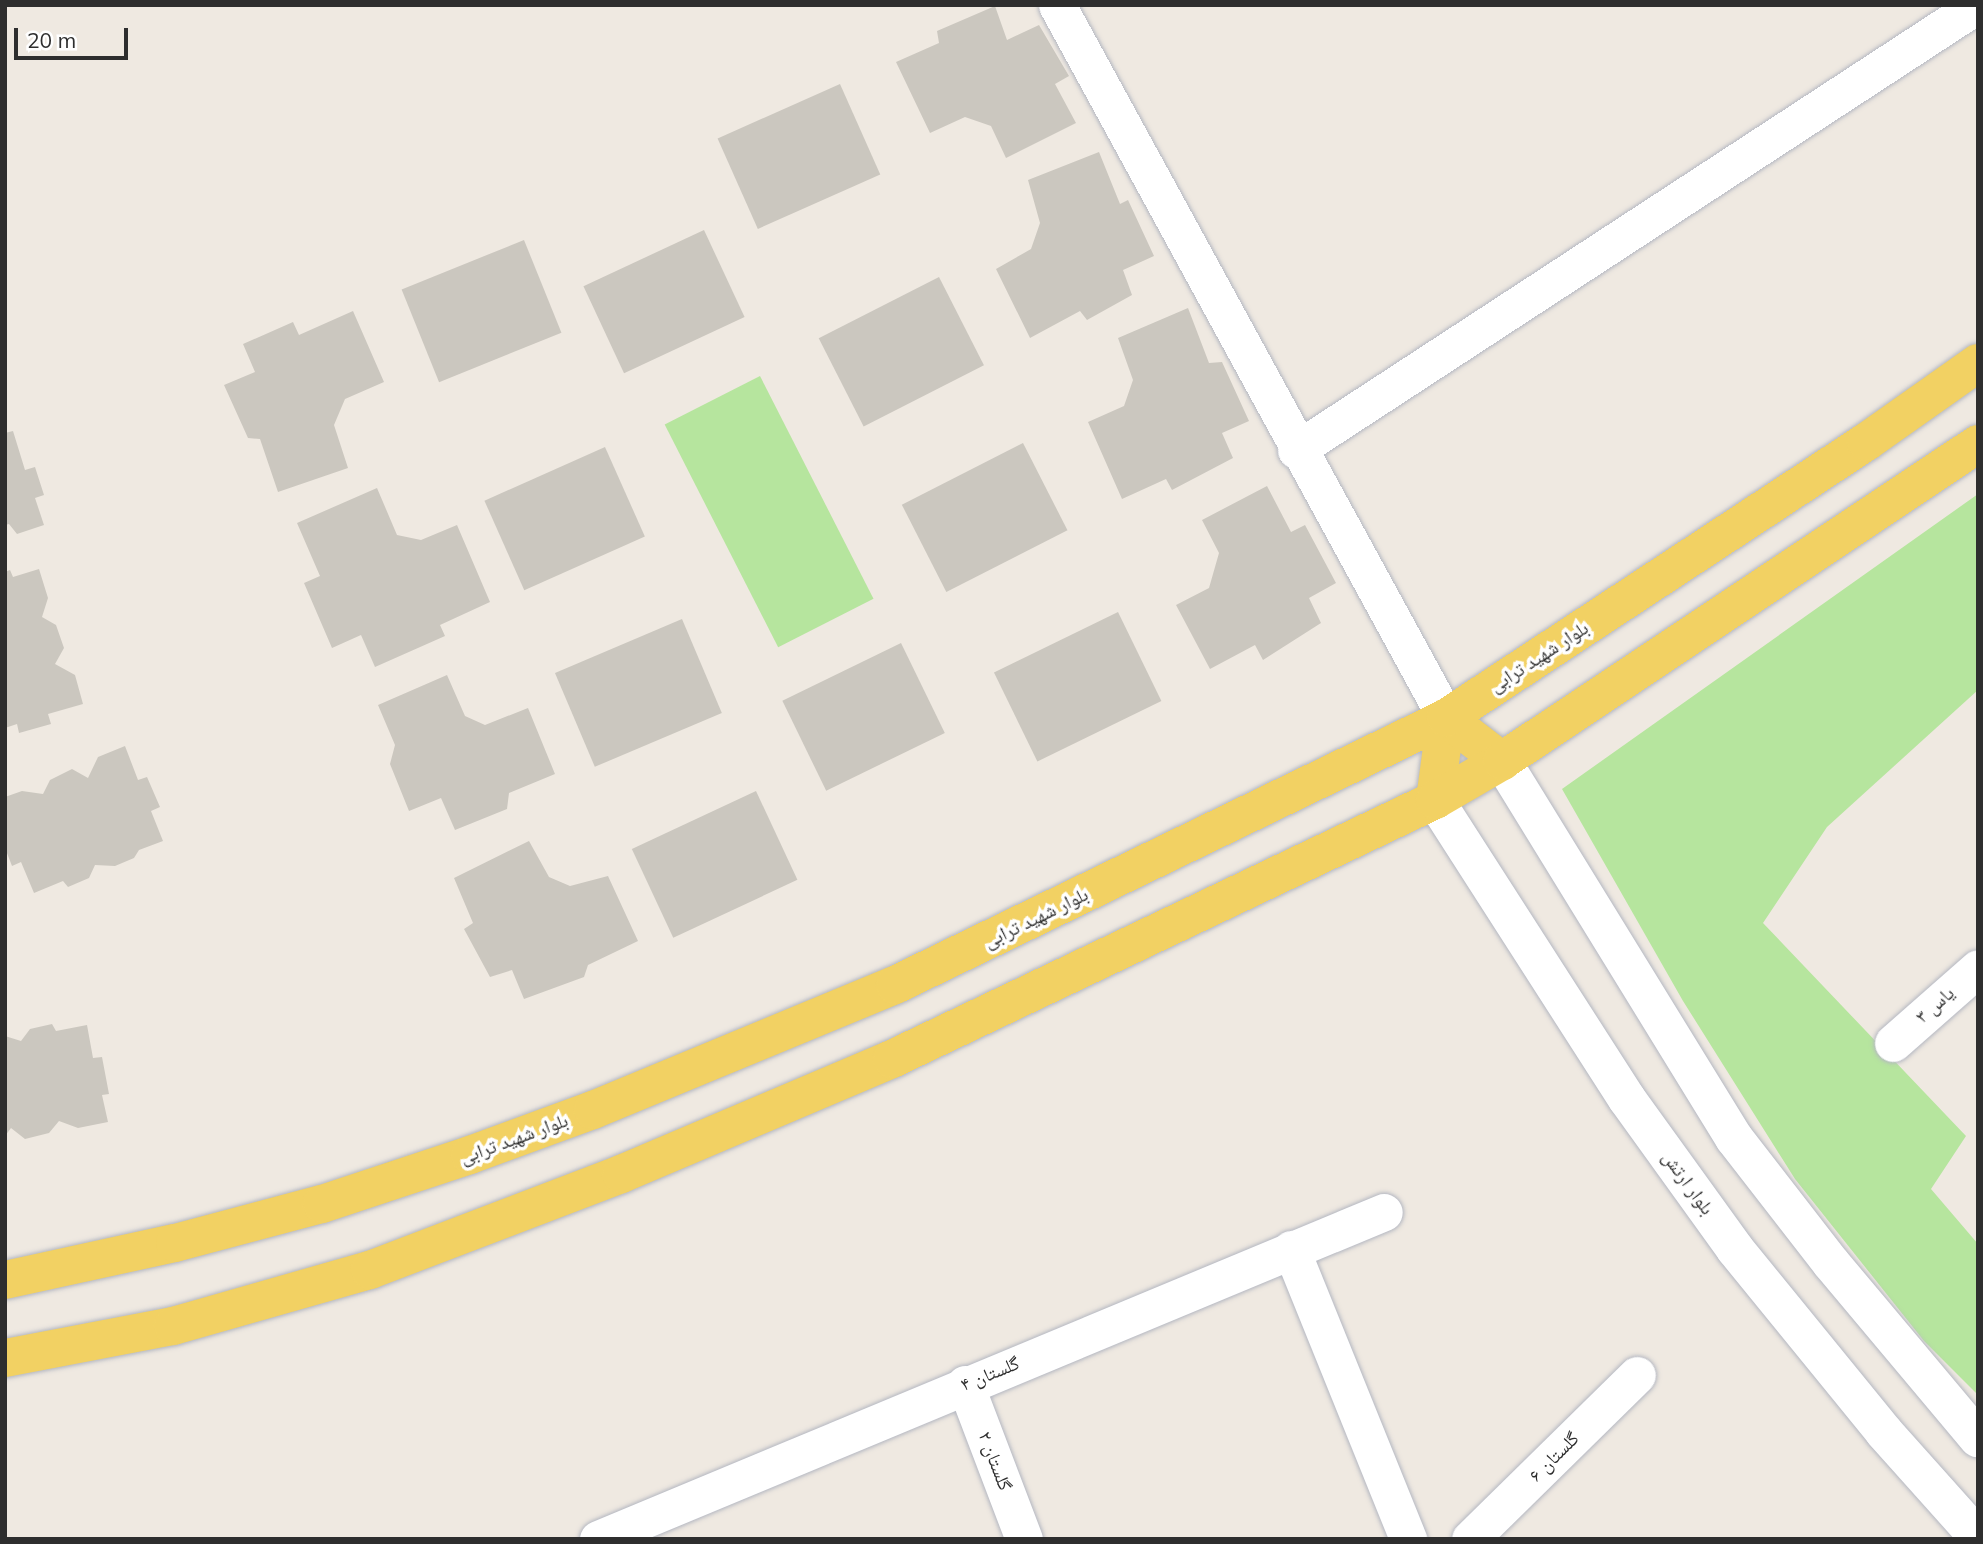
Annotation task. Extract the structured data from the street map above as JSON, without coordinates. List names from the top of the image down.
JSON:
{
  "streets": {
    "main road": ["بلوار شهید ترابی", "بلوار ارتش"],
    "street": [
      "یاس ۳",
      "گلستان ۴",
      "گلستان ۶",
      "گلستان ۲"
    ]
  },
  "crossings": [
    ["گلستان ۴", "گلستان ۲"]
  ],
  "scale_bar": "20 m"
}
